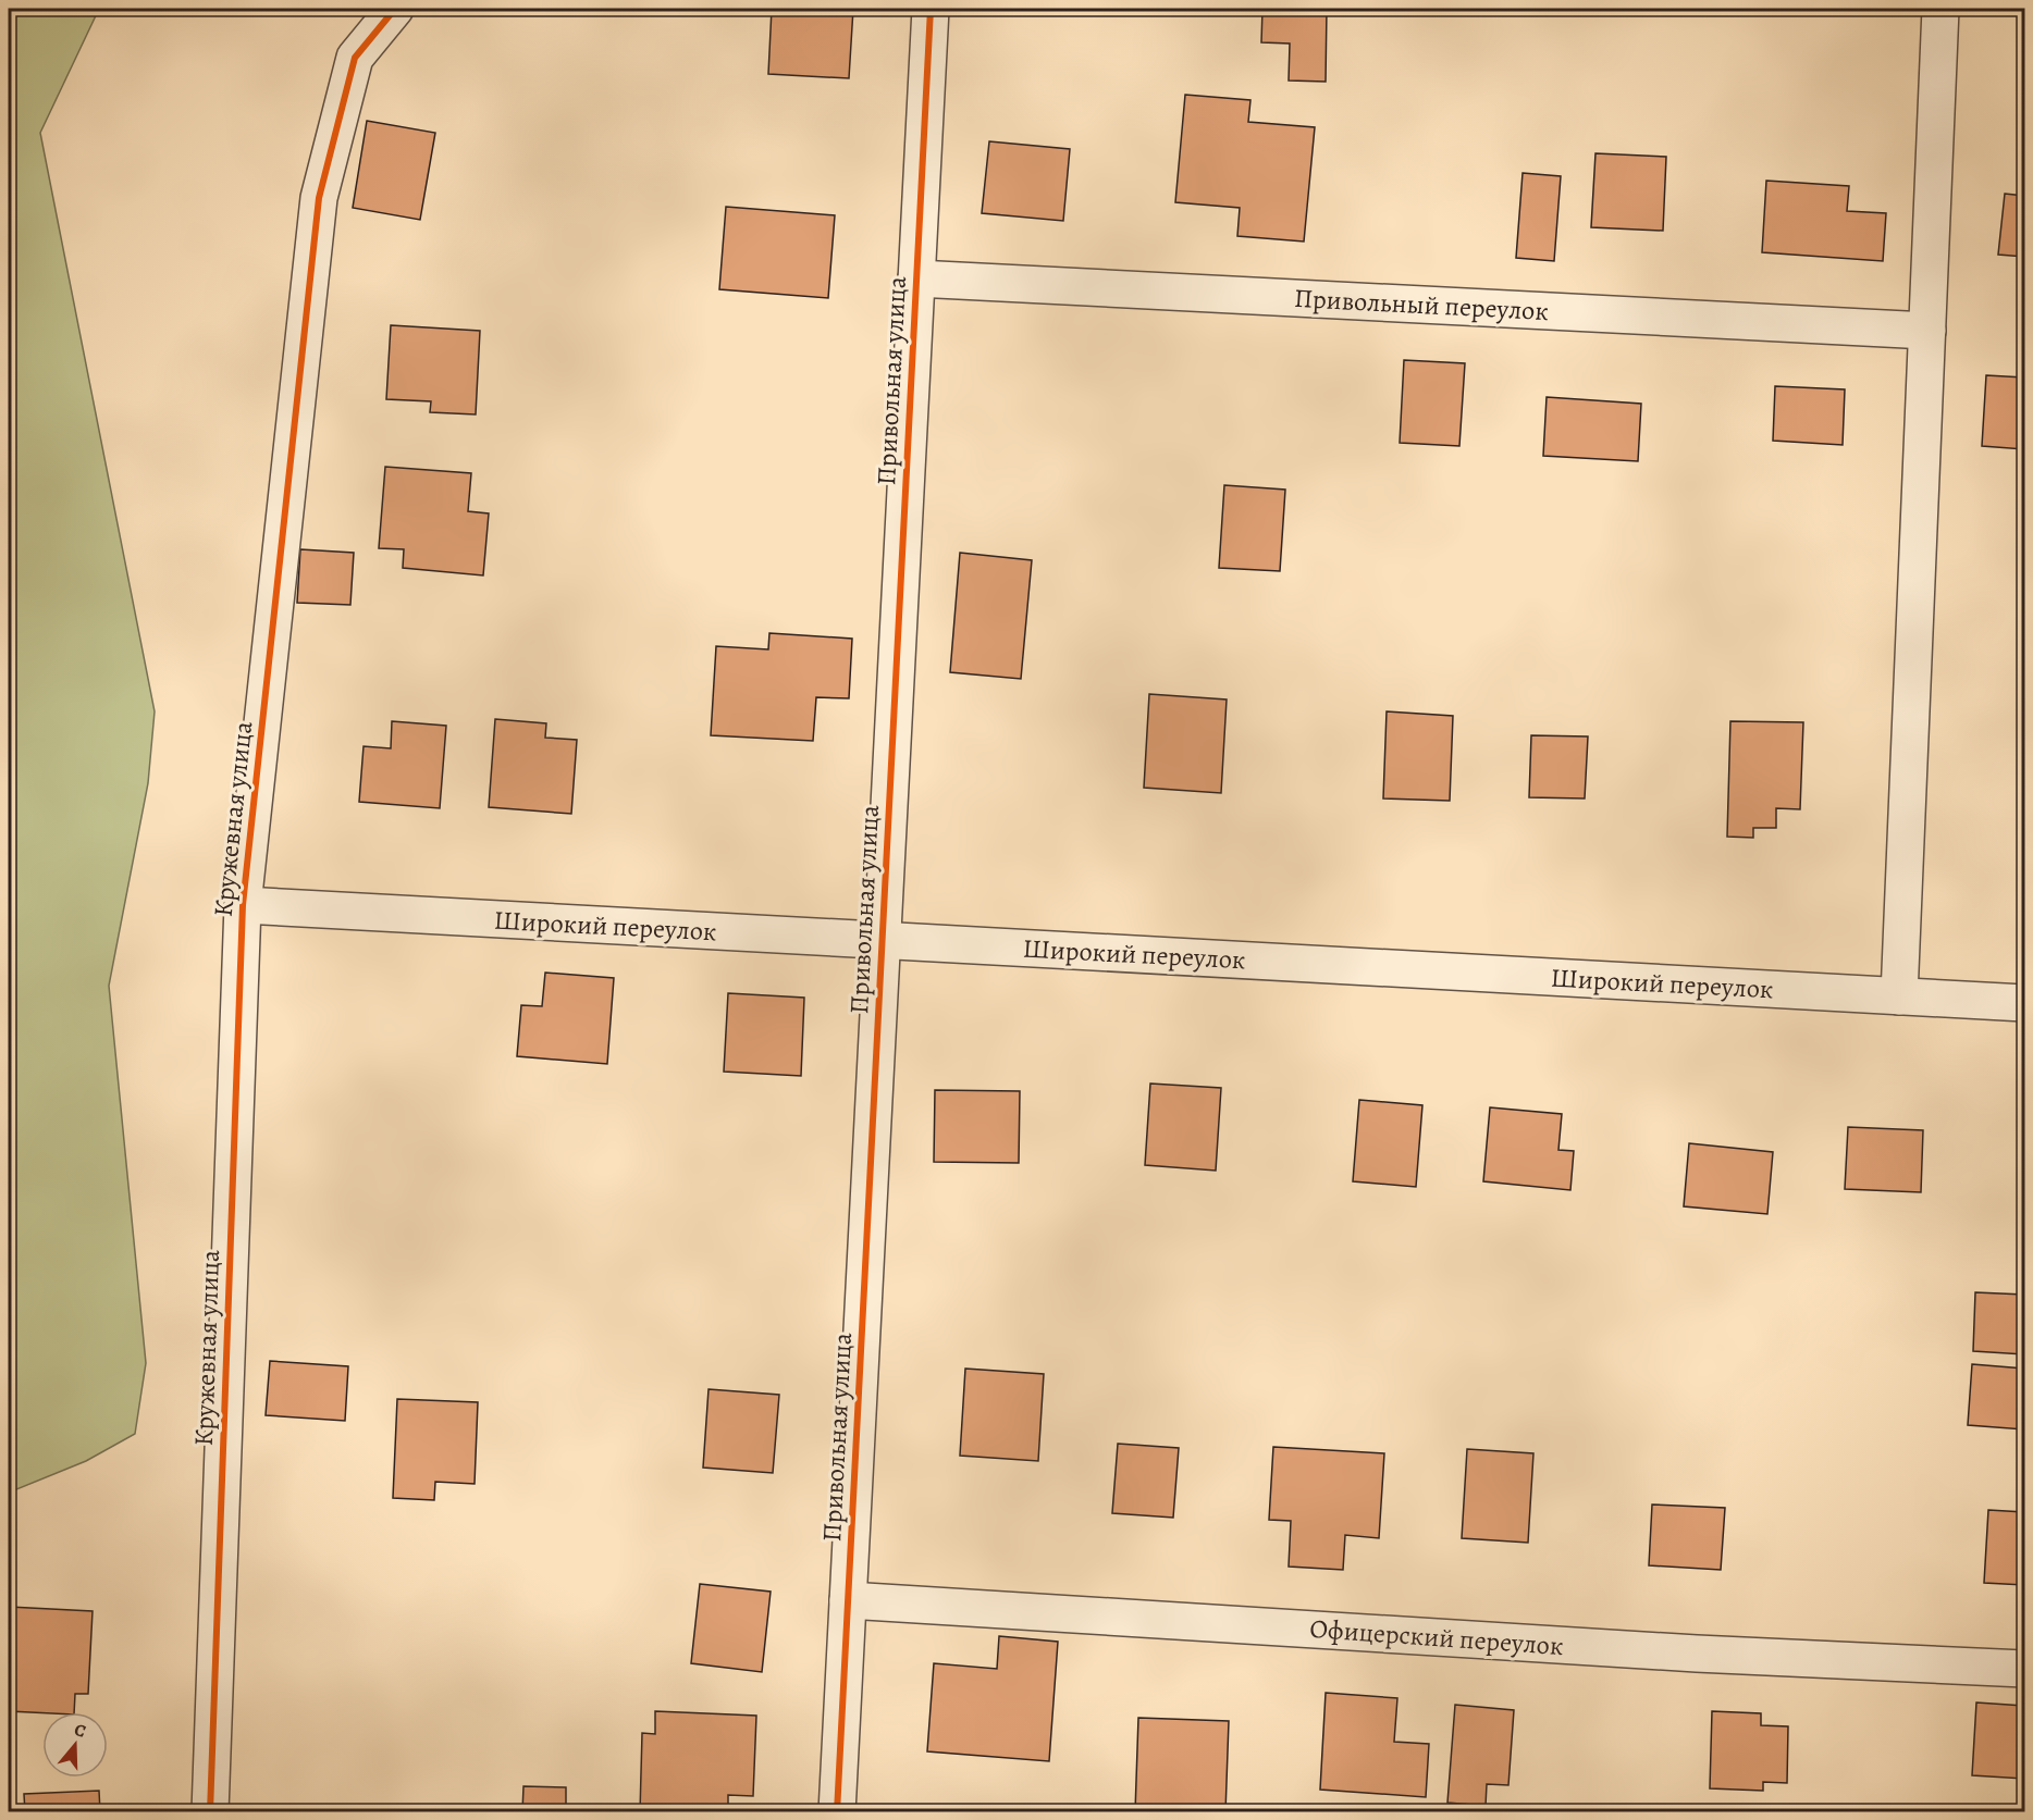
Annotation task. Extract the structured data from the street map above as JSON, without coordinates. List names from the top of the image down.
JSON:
{
  "streets": {
    "street": [
      "Привольный переулок",
      "Привольная улица",
      "Кружевная улица",
      "Широкий переулок",
      "Офицерский переулок"
    ]
  },
  "crossings": [
    ["Привольный переулок", "Привольная улица"],
    ["Привольная улица", "Широкий переулок"],
    ["Привольная улица", "Офицерский переулок"],
    ["Кружевная улица", "Широкий переулок"]
  ],
  "north": "top"
}
